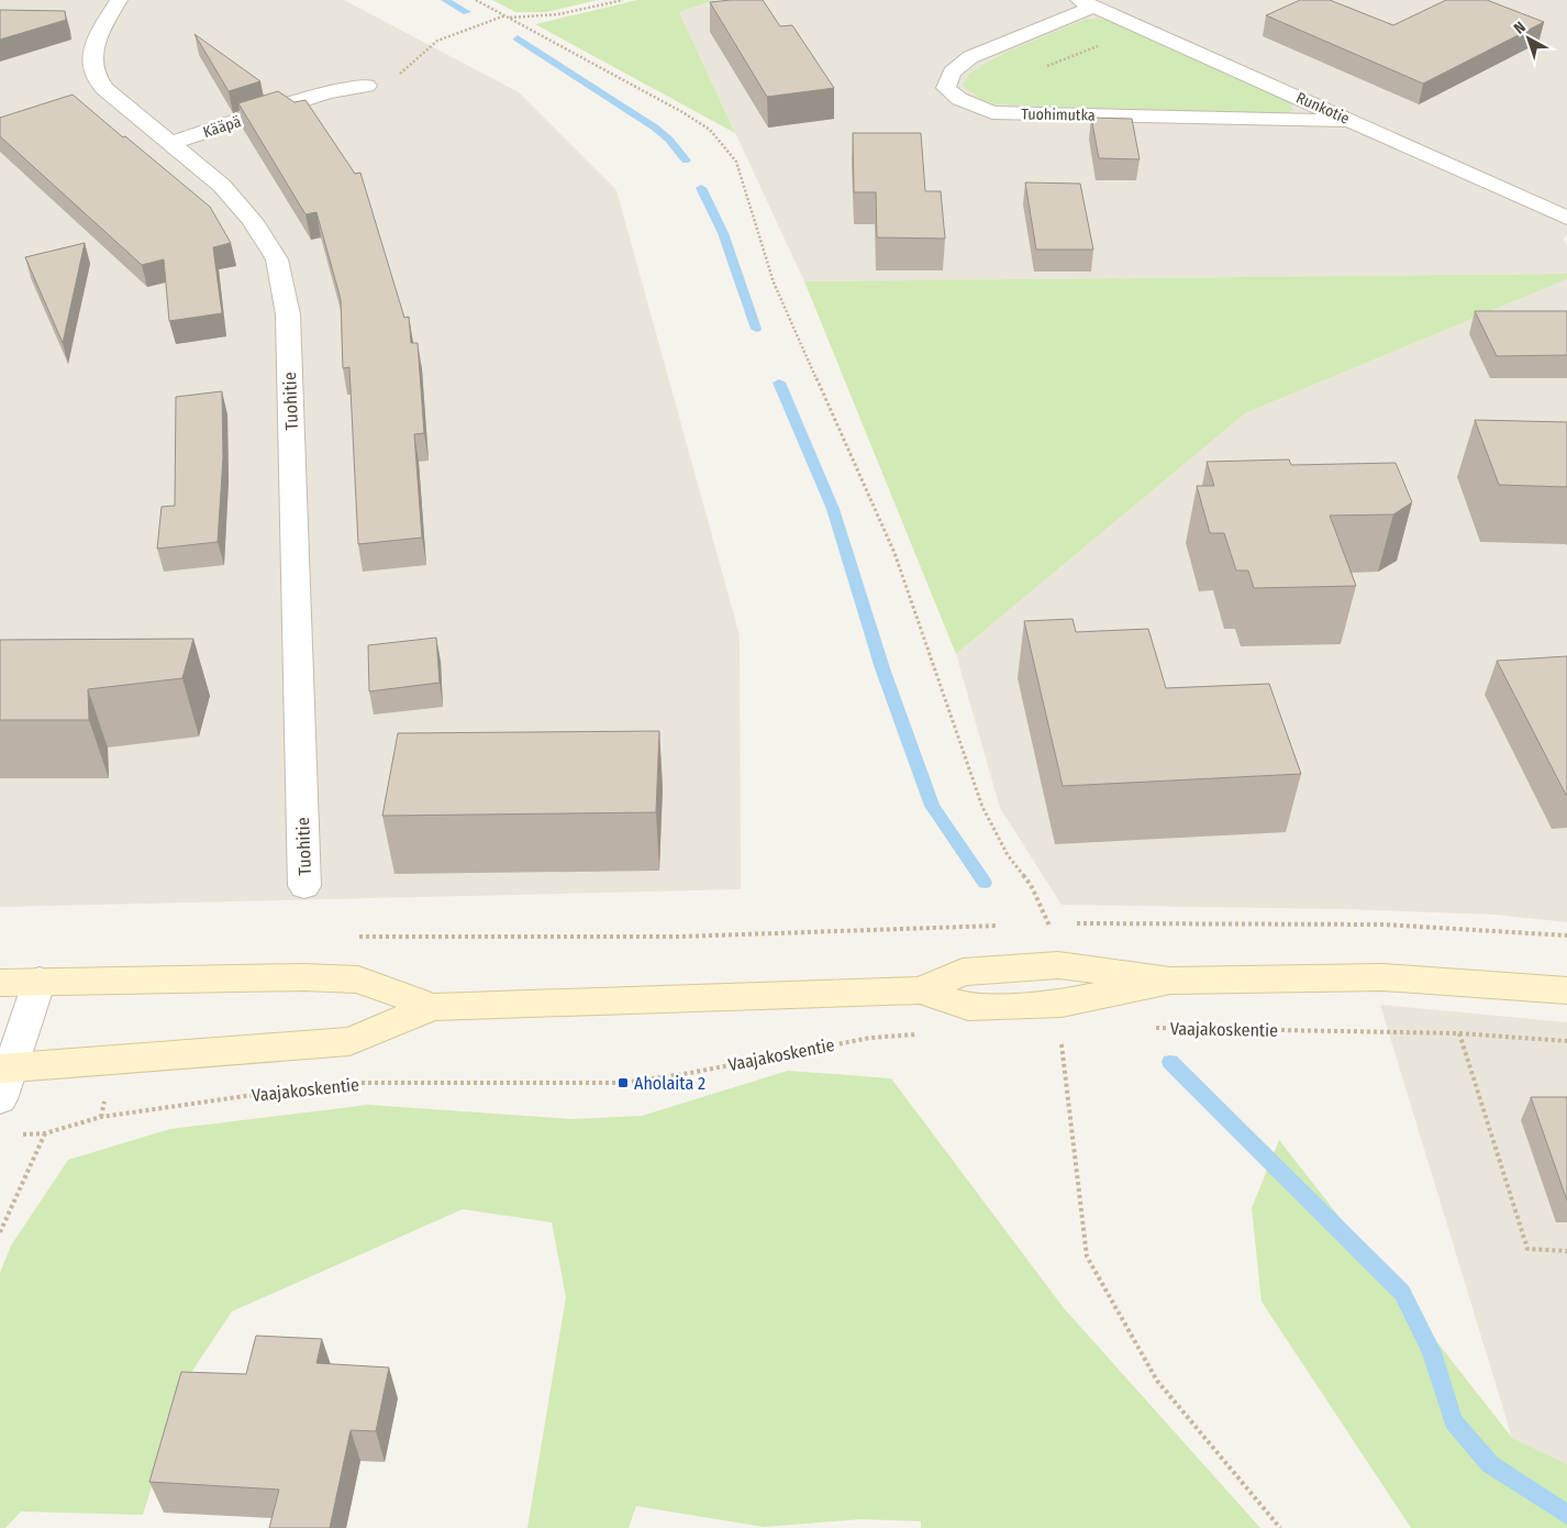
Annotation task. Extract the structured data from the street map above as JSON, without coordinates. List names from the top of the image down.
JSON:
{
  "streets": {
    "street": [
      "Runkotie",
      "Tuohimutka",
      "Kääpä",
      "Tuohitie"
    ],
    "path": ["Vaajakoskentie"]
  },
  "crossings": [
    ["Runkotie", "Tuohimutka"],
    ["Kääpä", "Tuohitie"]
  ],
  "places": {
    "transit": ["Aholaita 2"]
  },
  "north": "top left"
}
